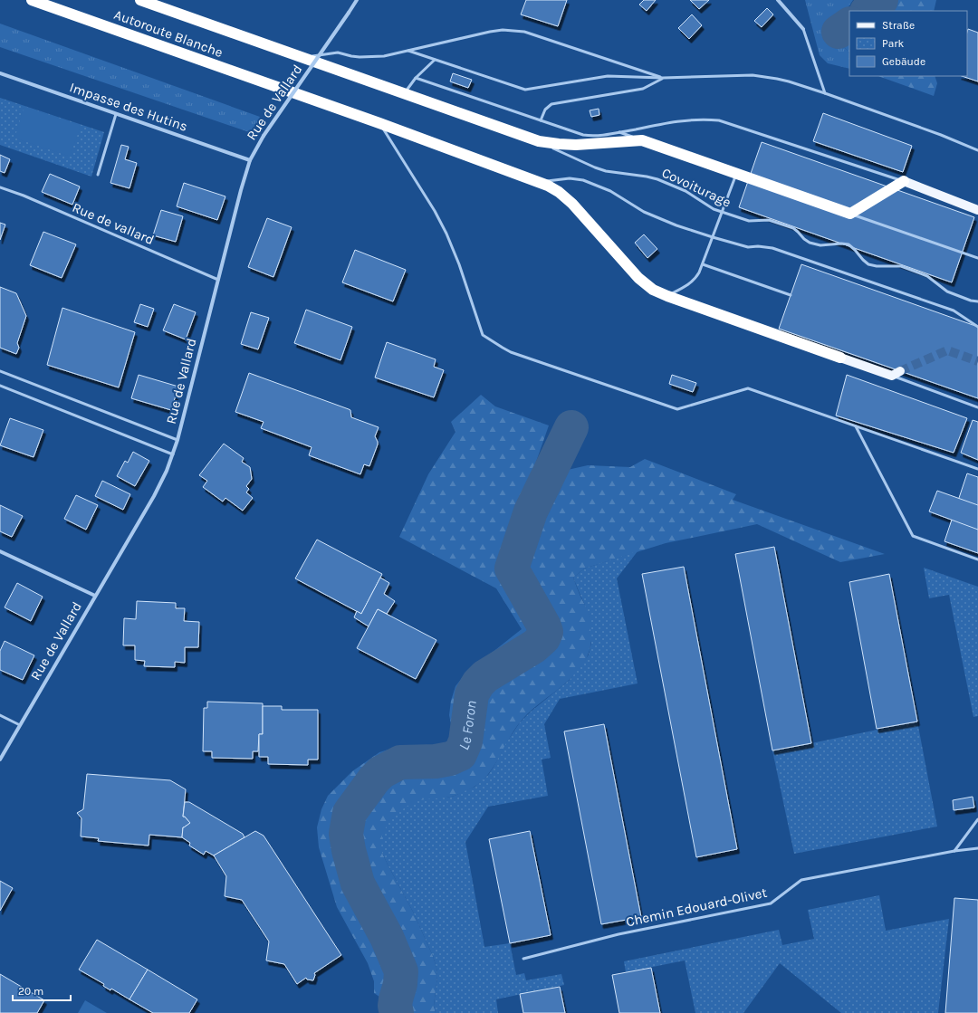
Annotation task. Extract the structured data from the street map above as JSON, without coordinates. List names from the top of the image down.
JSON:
{
  "streets": {
    "highway": ["Autoroute Blanche"],
    "street": ["Rue de Vallard", "Impasse des Hutins"],
    "lane": ["Covoiturage", "Rue de vallard", "Chemin Edouard-Olivet"]
  },
  "crossings": [
    ["Autoroute Blanche", "Covoiturage"],
    ["Rue de Vallard", "Impasse des Hutins"],
    ["Rue de Vallard", "Rue de vallard"]
  ],
  "water": ["Le Foron"],
  "legend": ["Straße", "Park", "Gebäude"],
  "scale_bar": "20 m"
}
